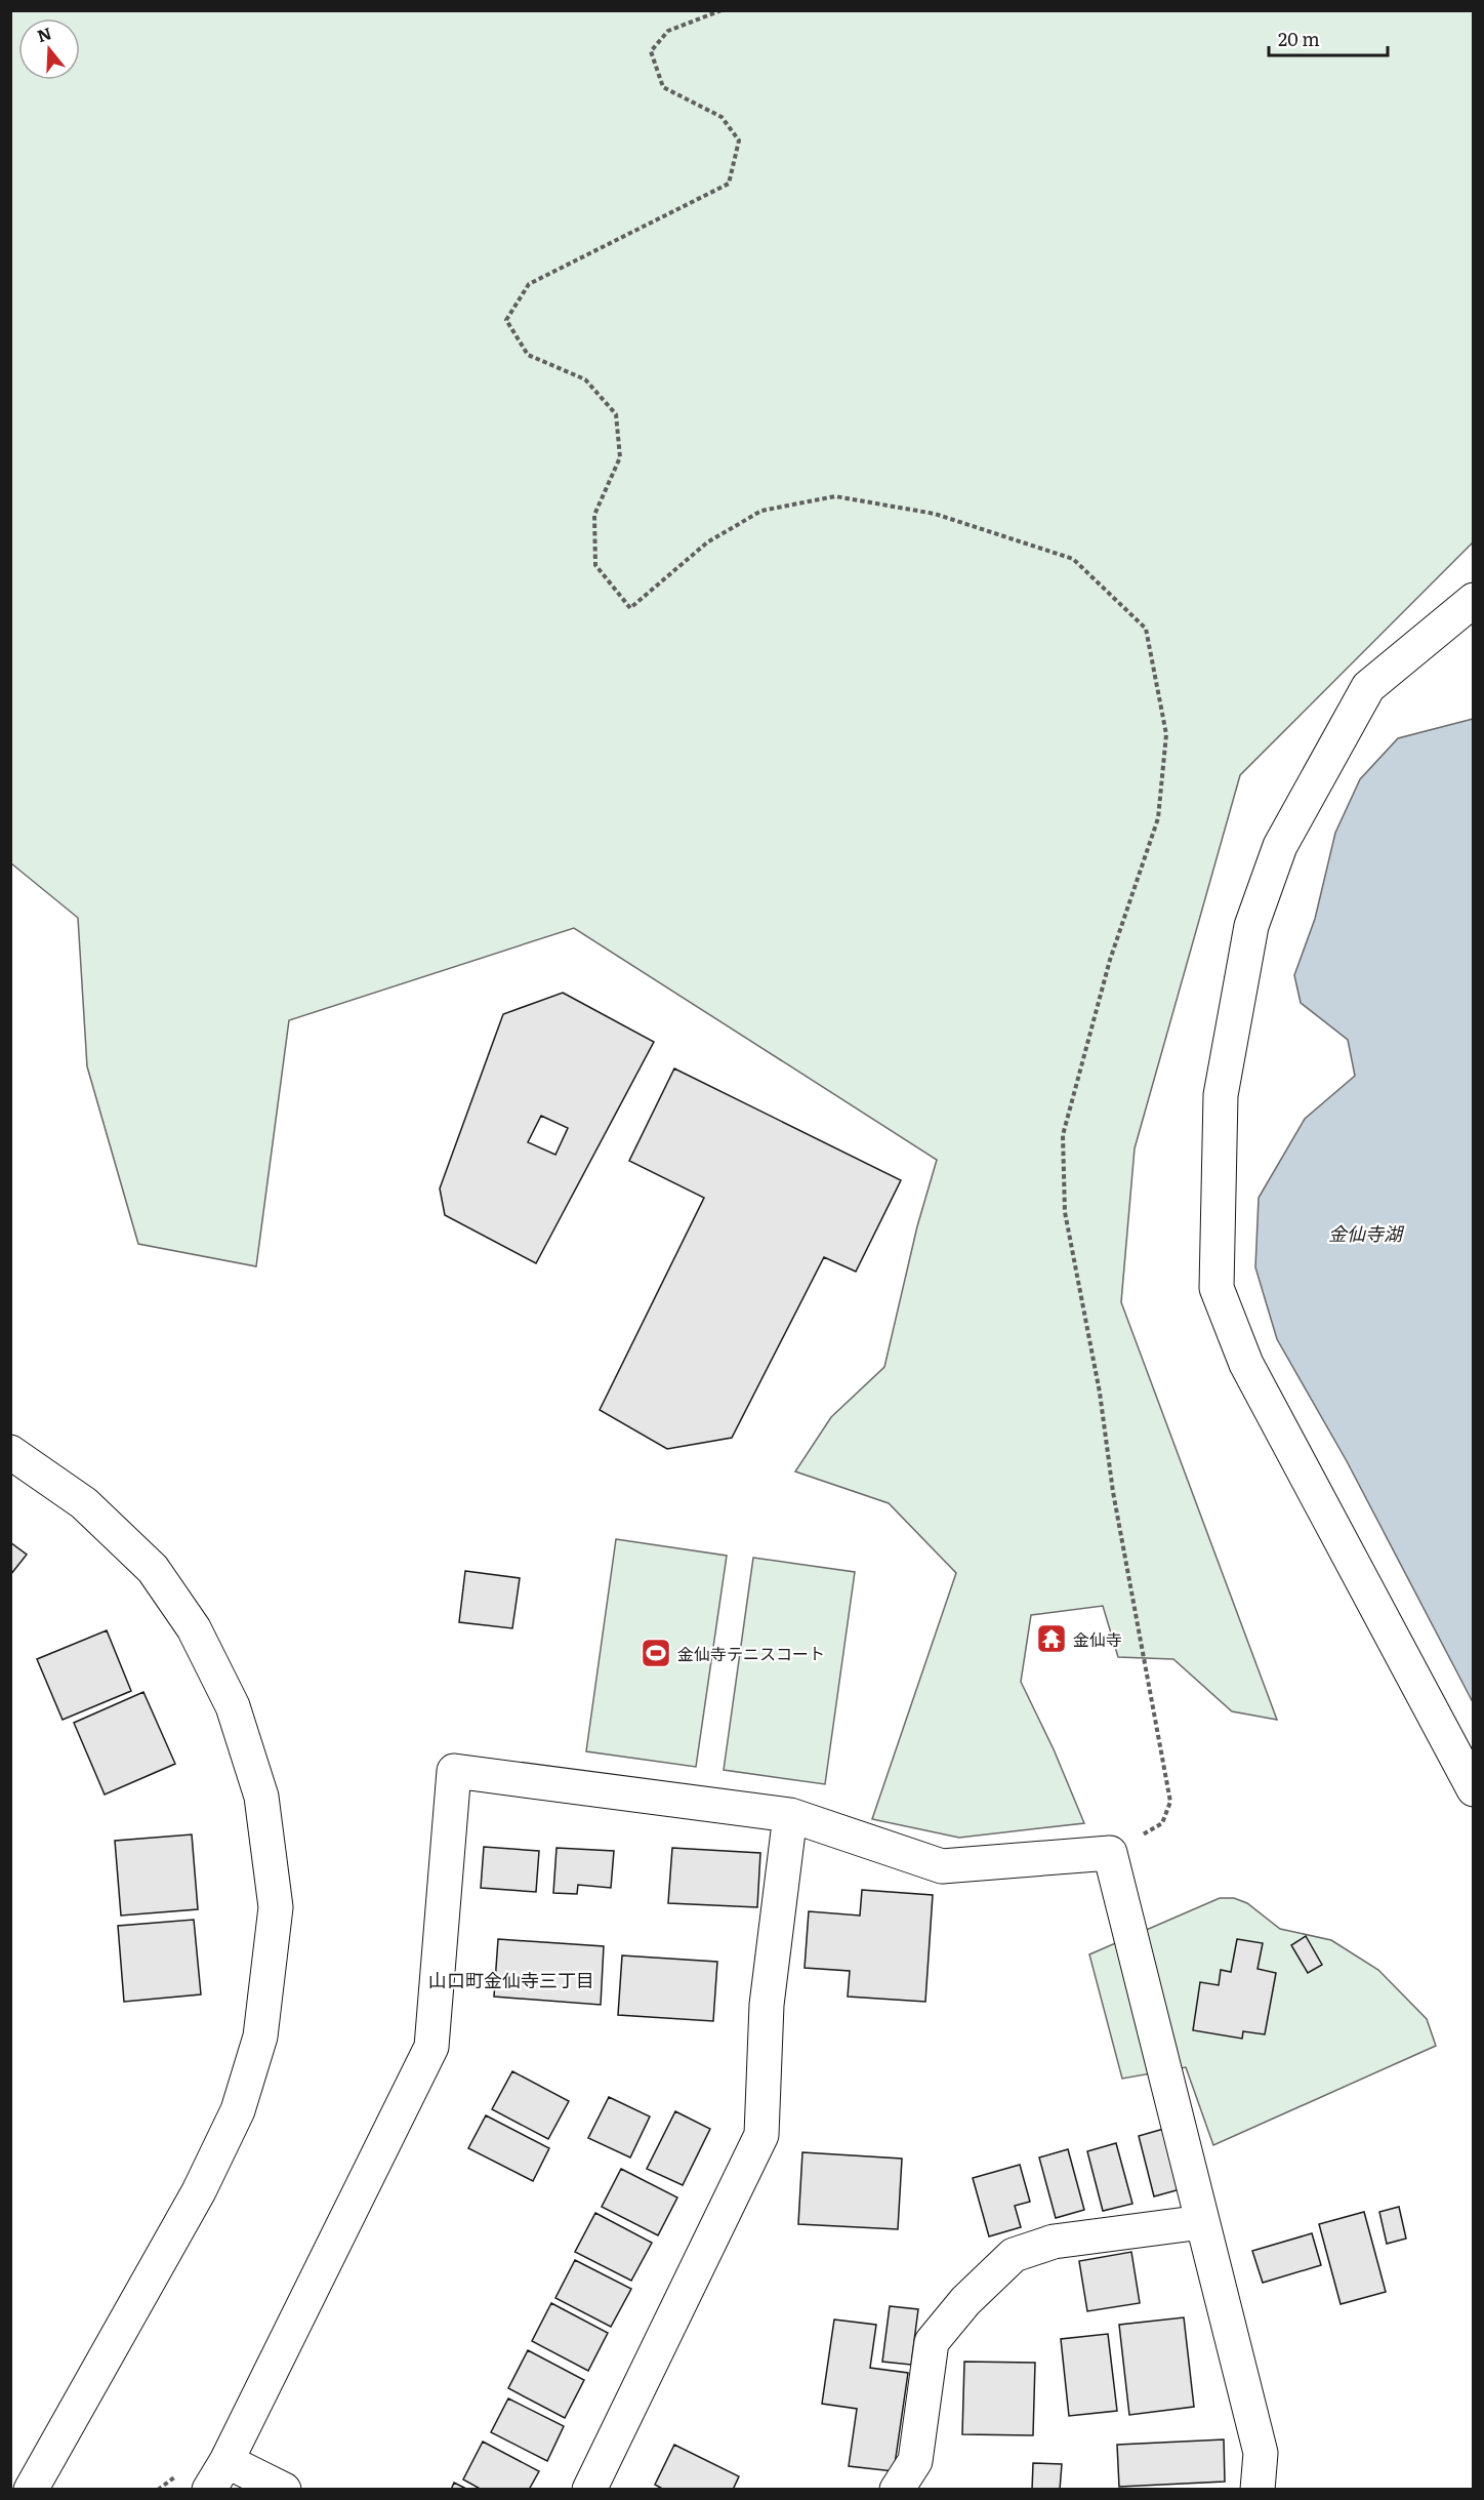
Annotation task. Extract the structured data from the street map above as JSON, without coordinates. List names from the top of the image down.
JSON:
{
  "districts": ["山口町金仙寺三丁目"],
  "water": ["金仙寺湖"],
  "places": {
    "temple": ["金仙寺"],
    "sports": ["金仙寺テニスコート"]
  },
  "scale_bar": "20 m",
  "north": "top"
}
